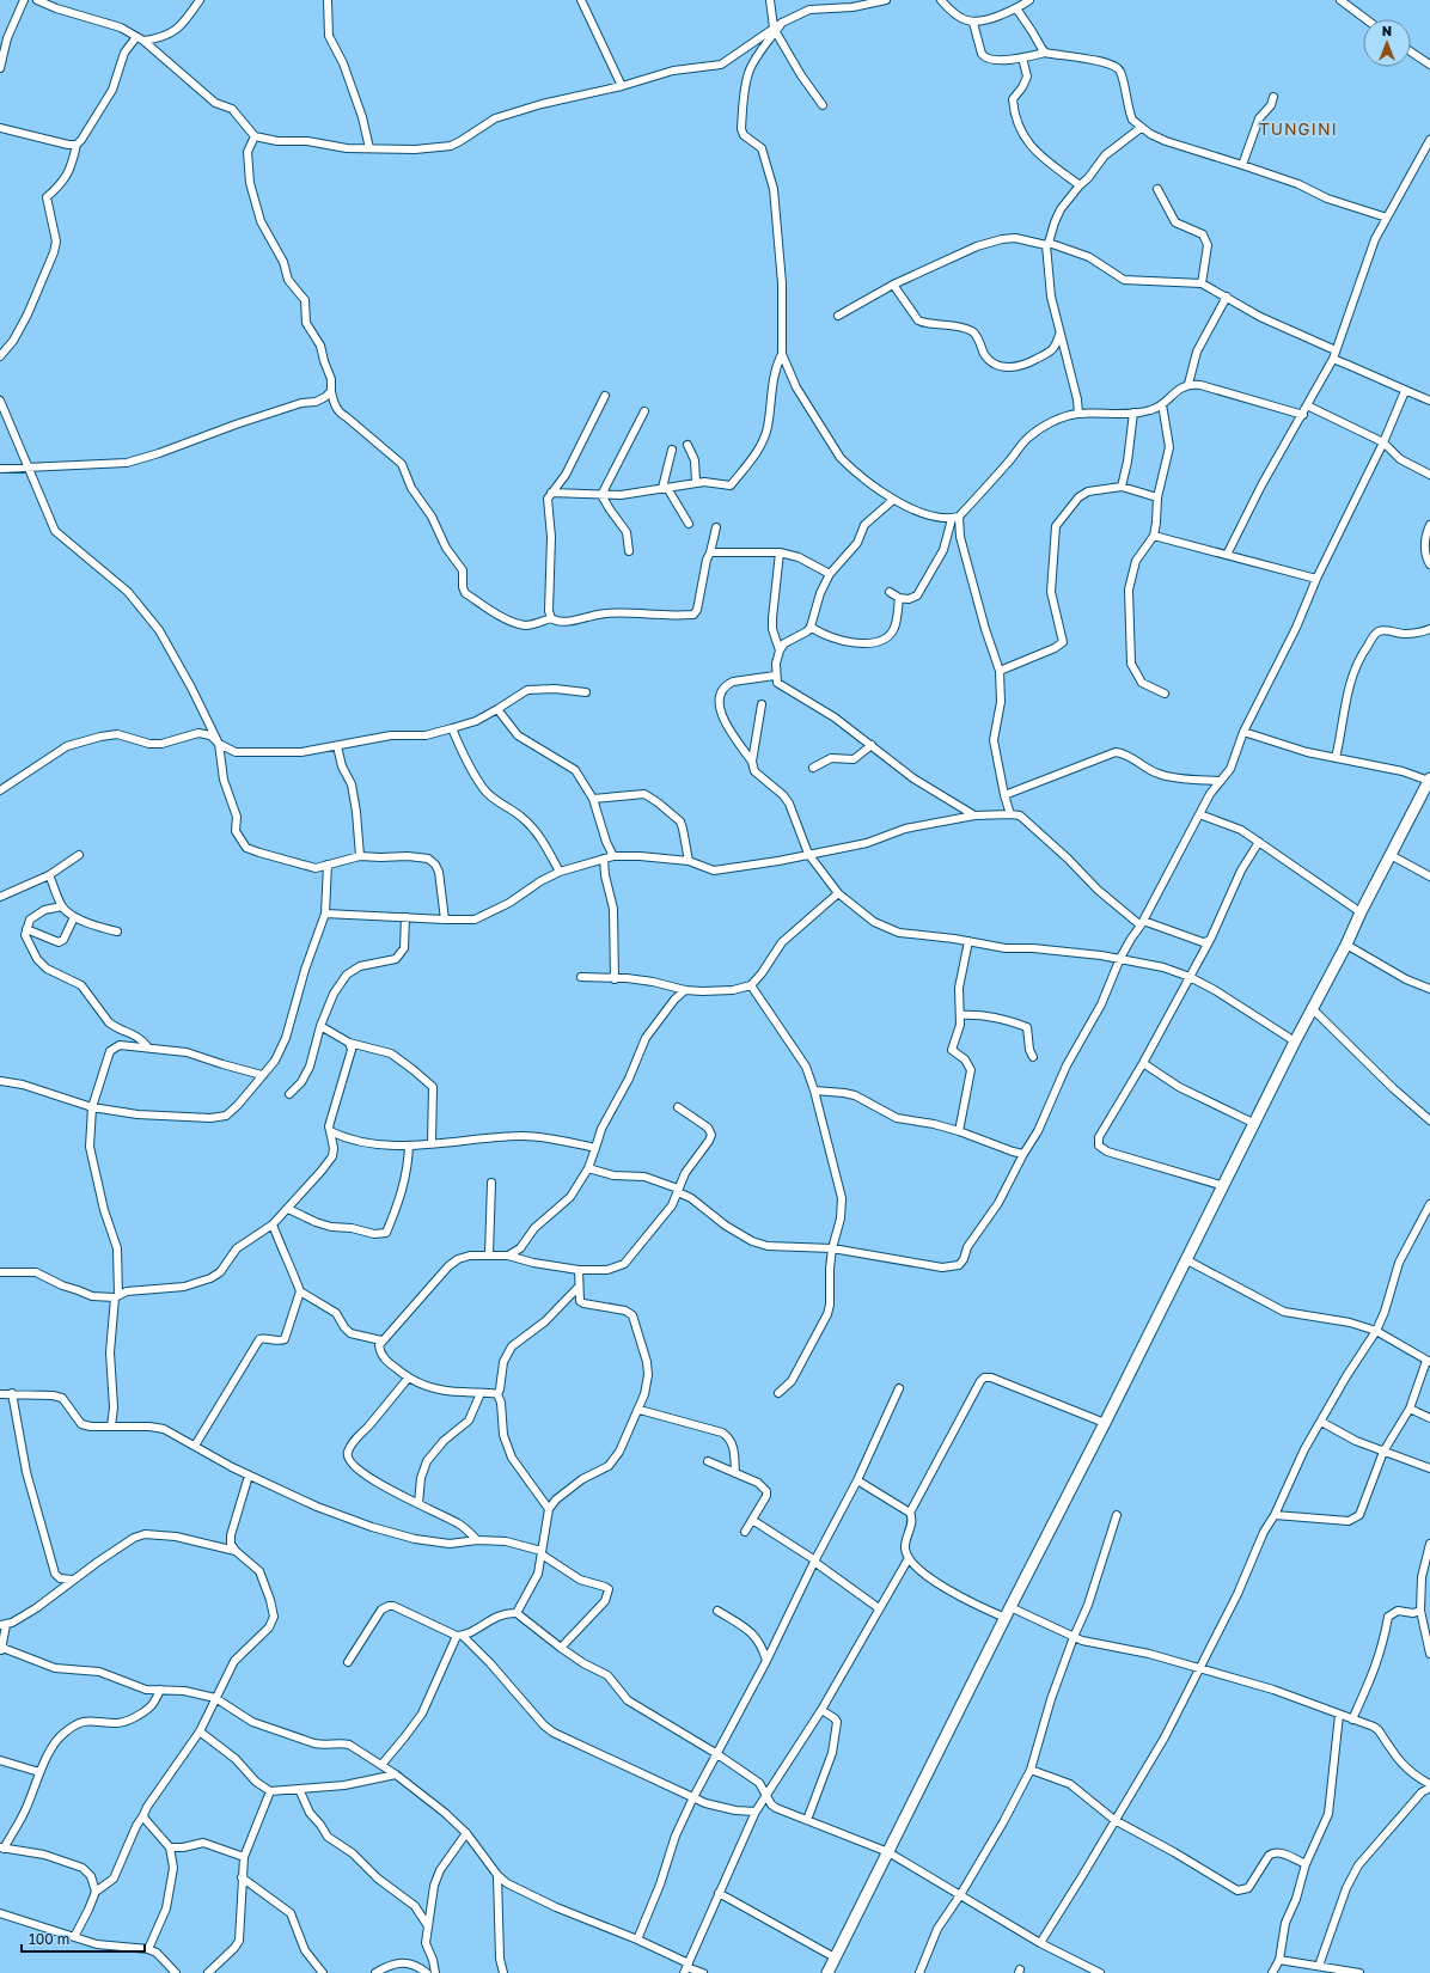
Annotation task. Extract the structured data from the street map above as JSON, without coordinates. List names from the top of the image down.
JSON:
{
  "districts": ["TUNGINI"],
  "scale_bar": "100 m",
  "north": "top"
}
